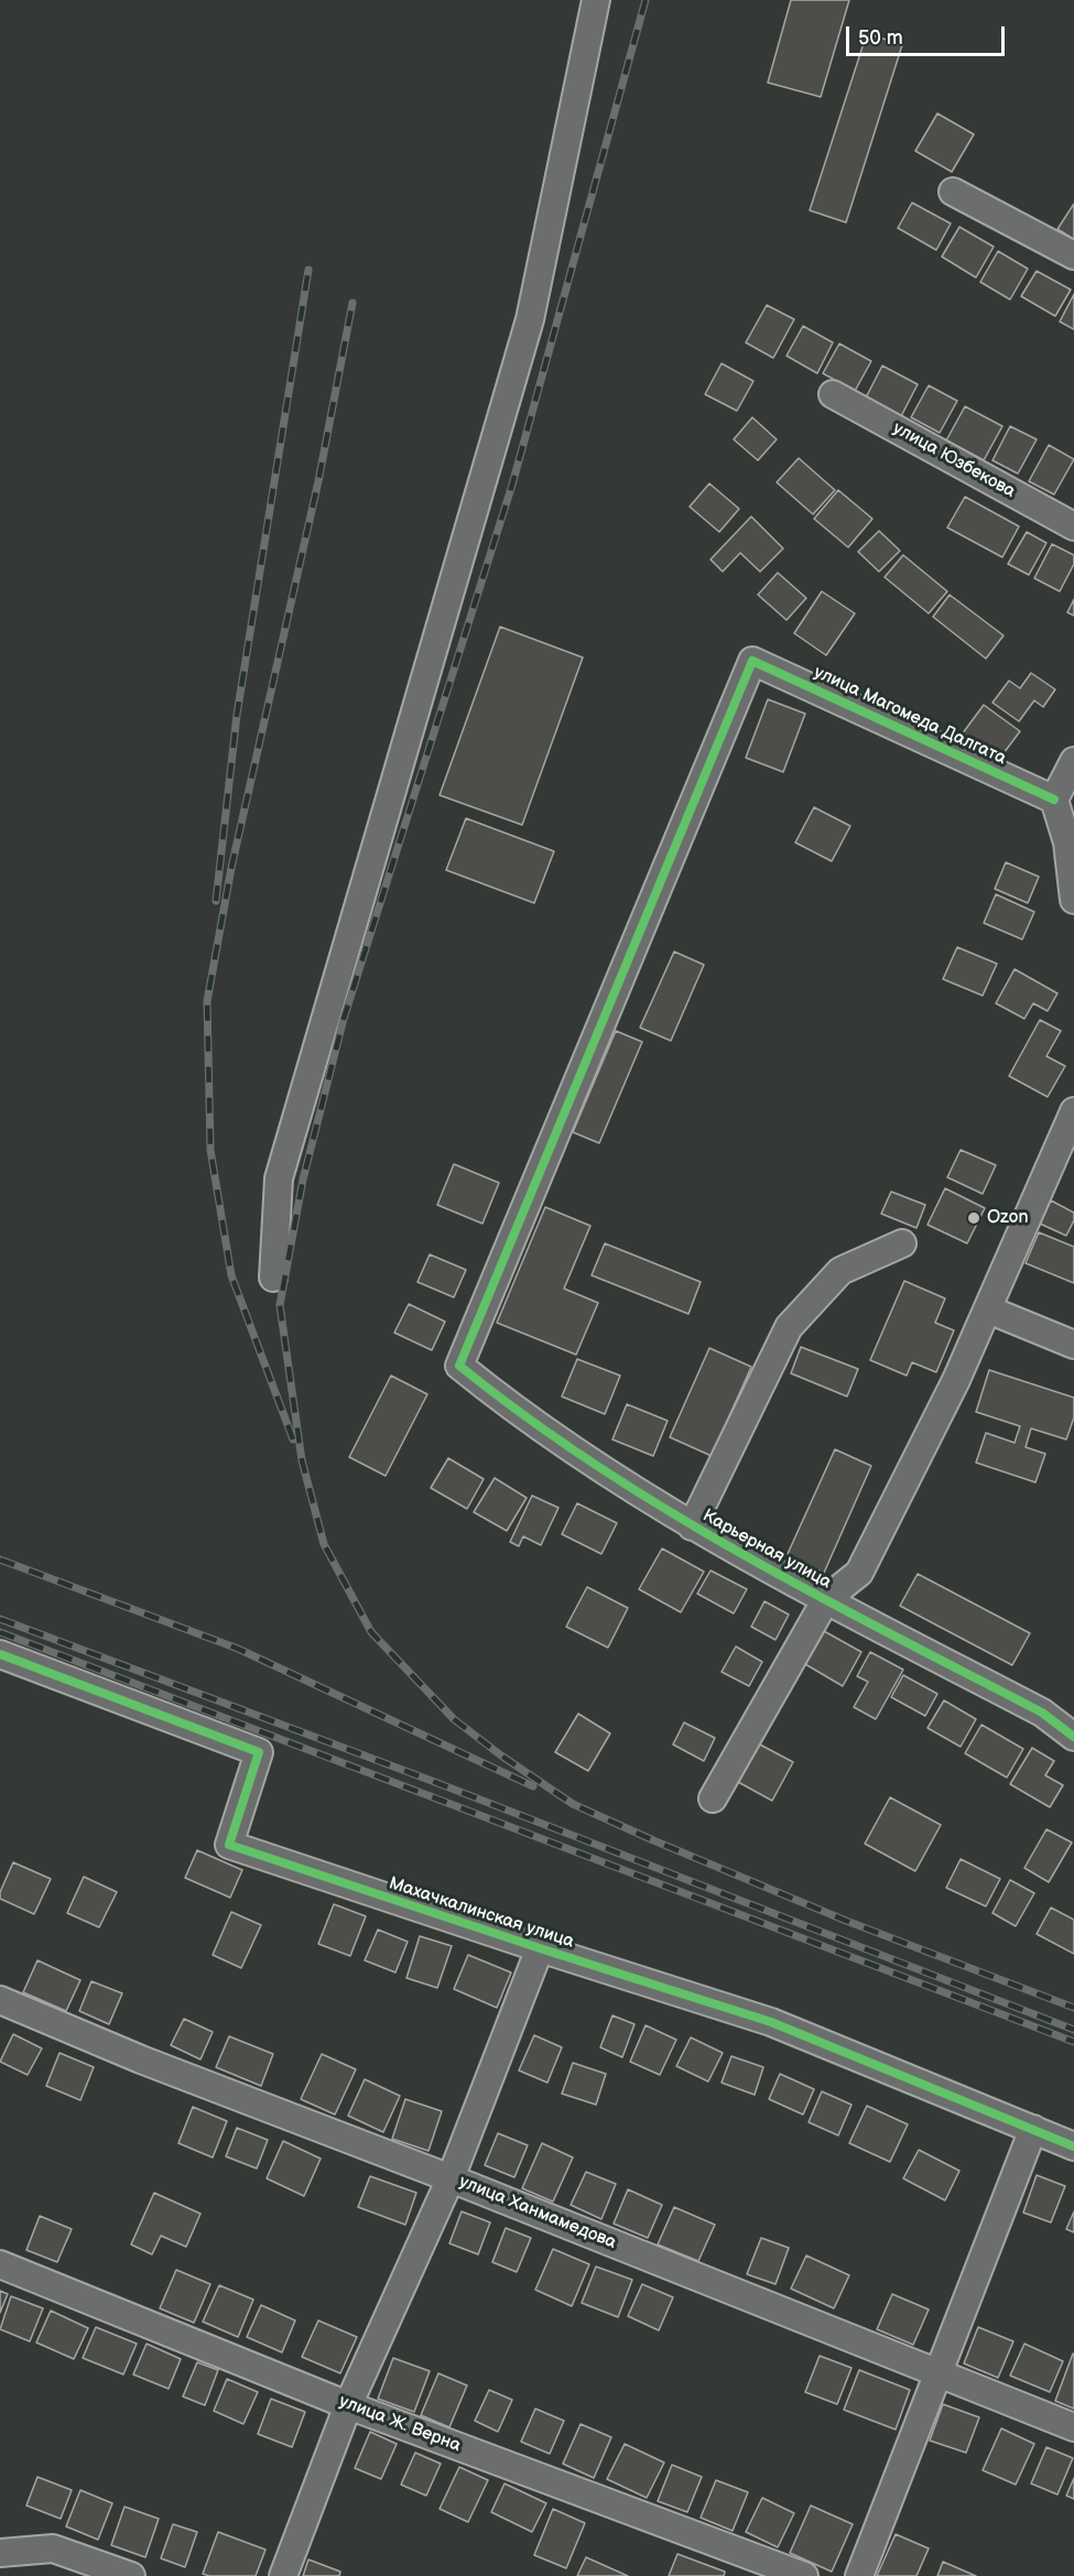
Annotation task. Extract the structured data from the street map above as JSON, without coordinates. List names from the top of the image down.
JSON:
{
  "streets": {
    "street": [
      "улица Юзбекова",
      "улица Магомеда Далгата",
      "Карьерная улица",
      "Махачкалинская улица",
      "улица Ханмамедова",
      "улица Ж. Верна"
    ]
  },
  "crossings": [
    ["улица Магомеда Далгата", "Карьерная улица"]
  ],
  "places": ["Ozon"],
  "scale_bar": "50 m"
}
